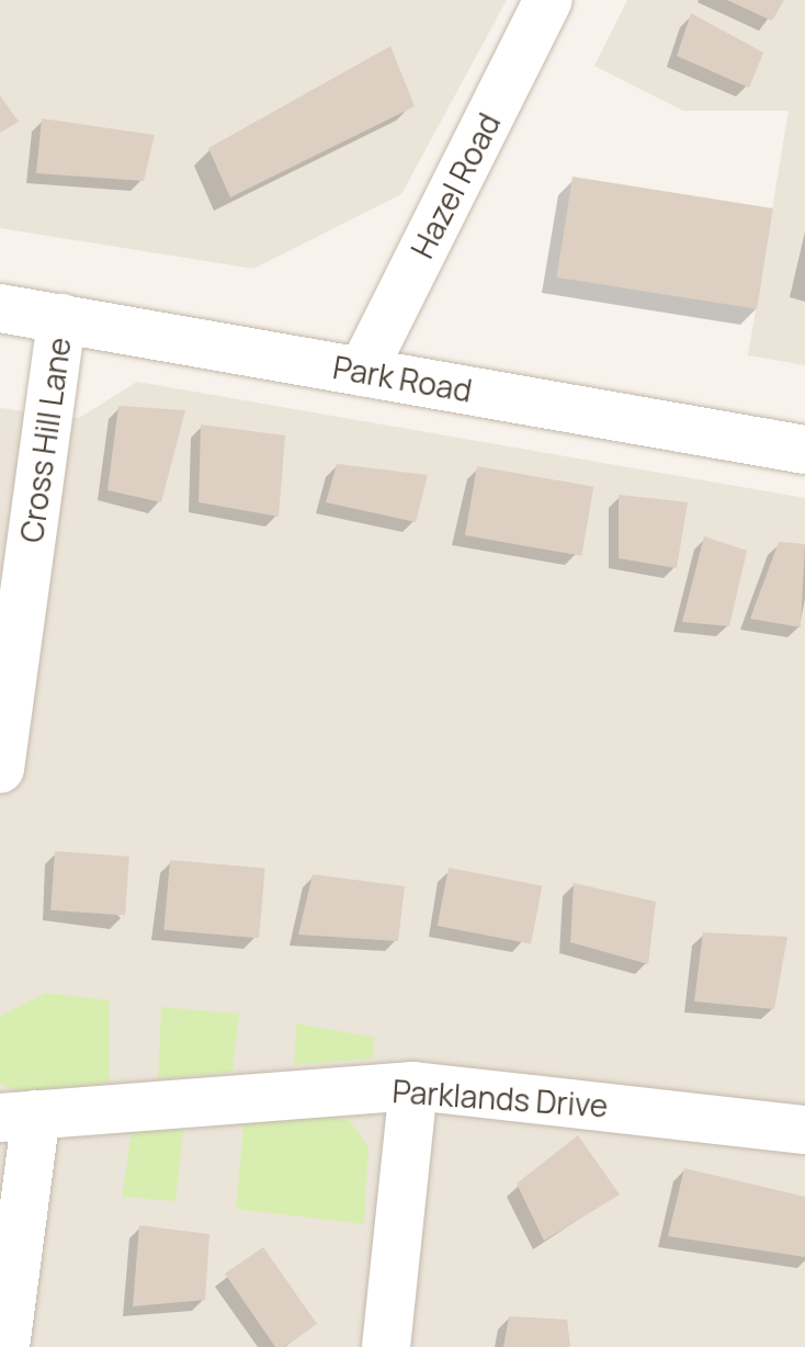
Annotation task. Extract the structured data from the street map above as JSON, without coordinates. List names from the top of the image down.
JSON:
{
  "streets": {
    "street": [
      "Hazel Road",
      "Park Road",
      "Cross Hill Lane",
      "Parklands Drive"
    ]
  },
  "crossings": [
    ["Hazel Road", "Park Road"],
    ["Park Road", "Cross Hill Lane"]
  ]
}
